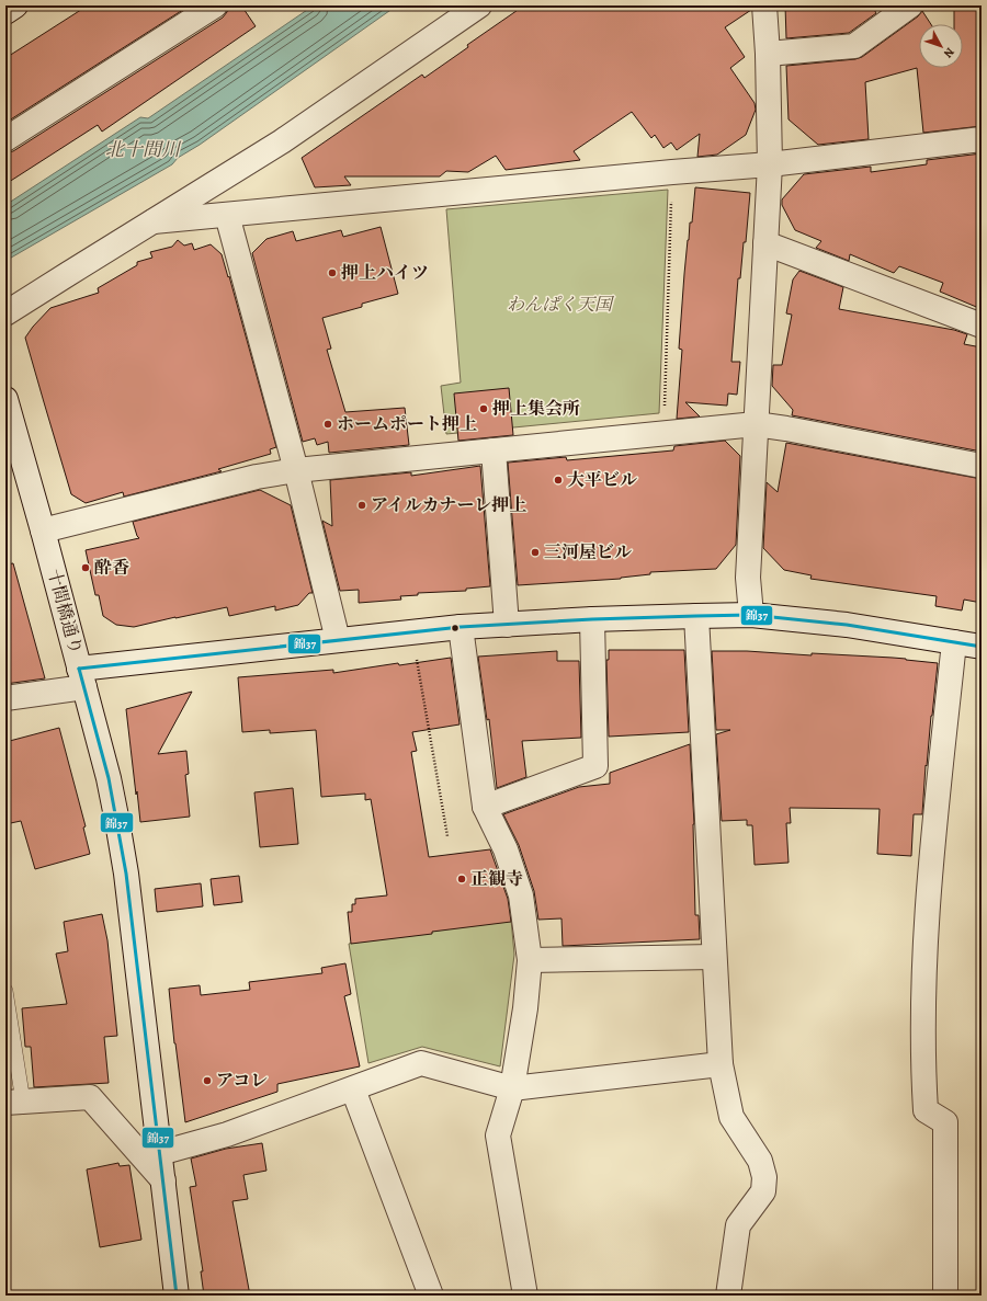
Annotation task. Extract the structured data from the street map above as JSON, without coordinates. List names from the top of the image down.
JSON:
{
  "streets": {
    "street": ["十間橋通り"]
  },
  "water": ["北十間川"],
  "parks": ["わんぱく天国"],
  "places": [
    "押上ハイツ",
    "押上集会所",
    "ホームポート押上",
    "大平ビル",
    "アイルカナーレ押上",
    "三河屋ビル",
    "酔香",
    "正観寺",
    "アコレ"
  ],
  "lines": ["transit line 錦37"],
  "north": "bottom right"
}
